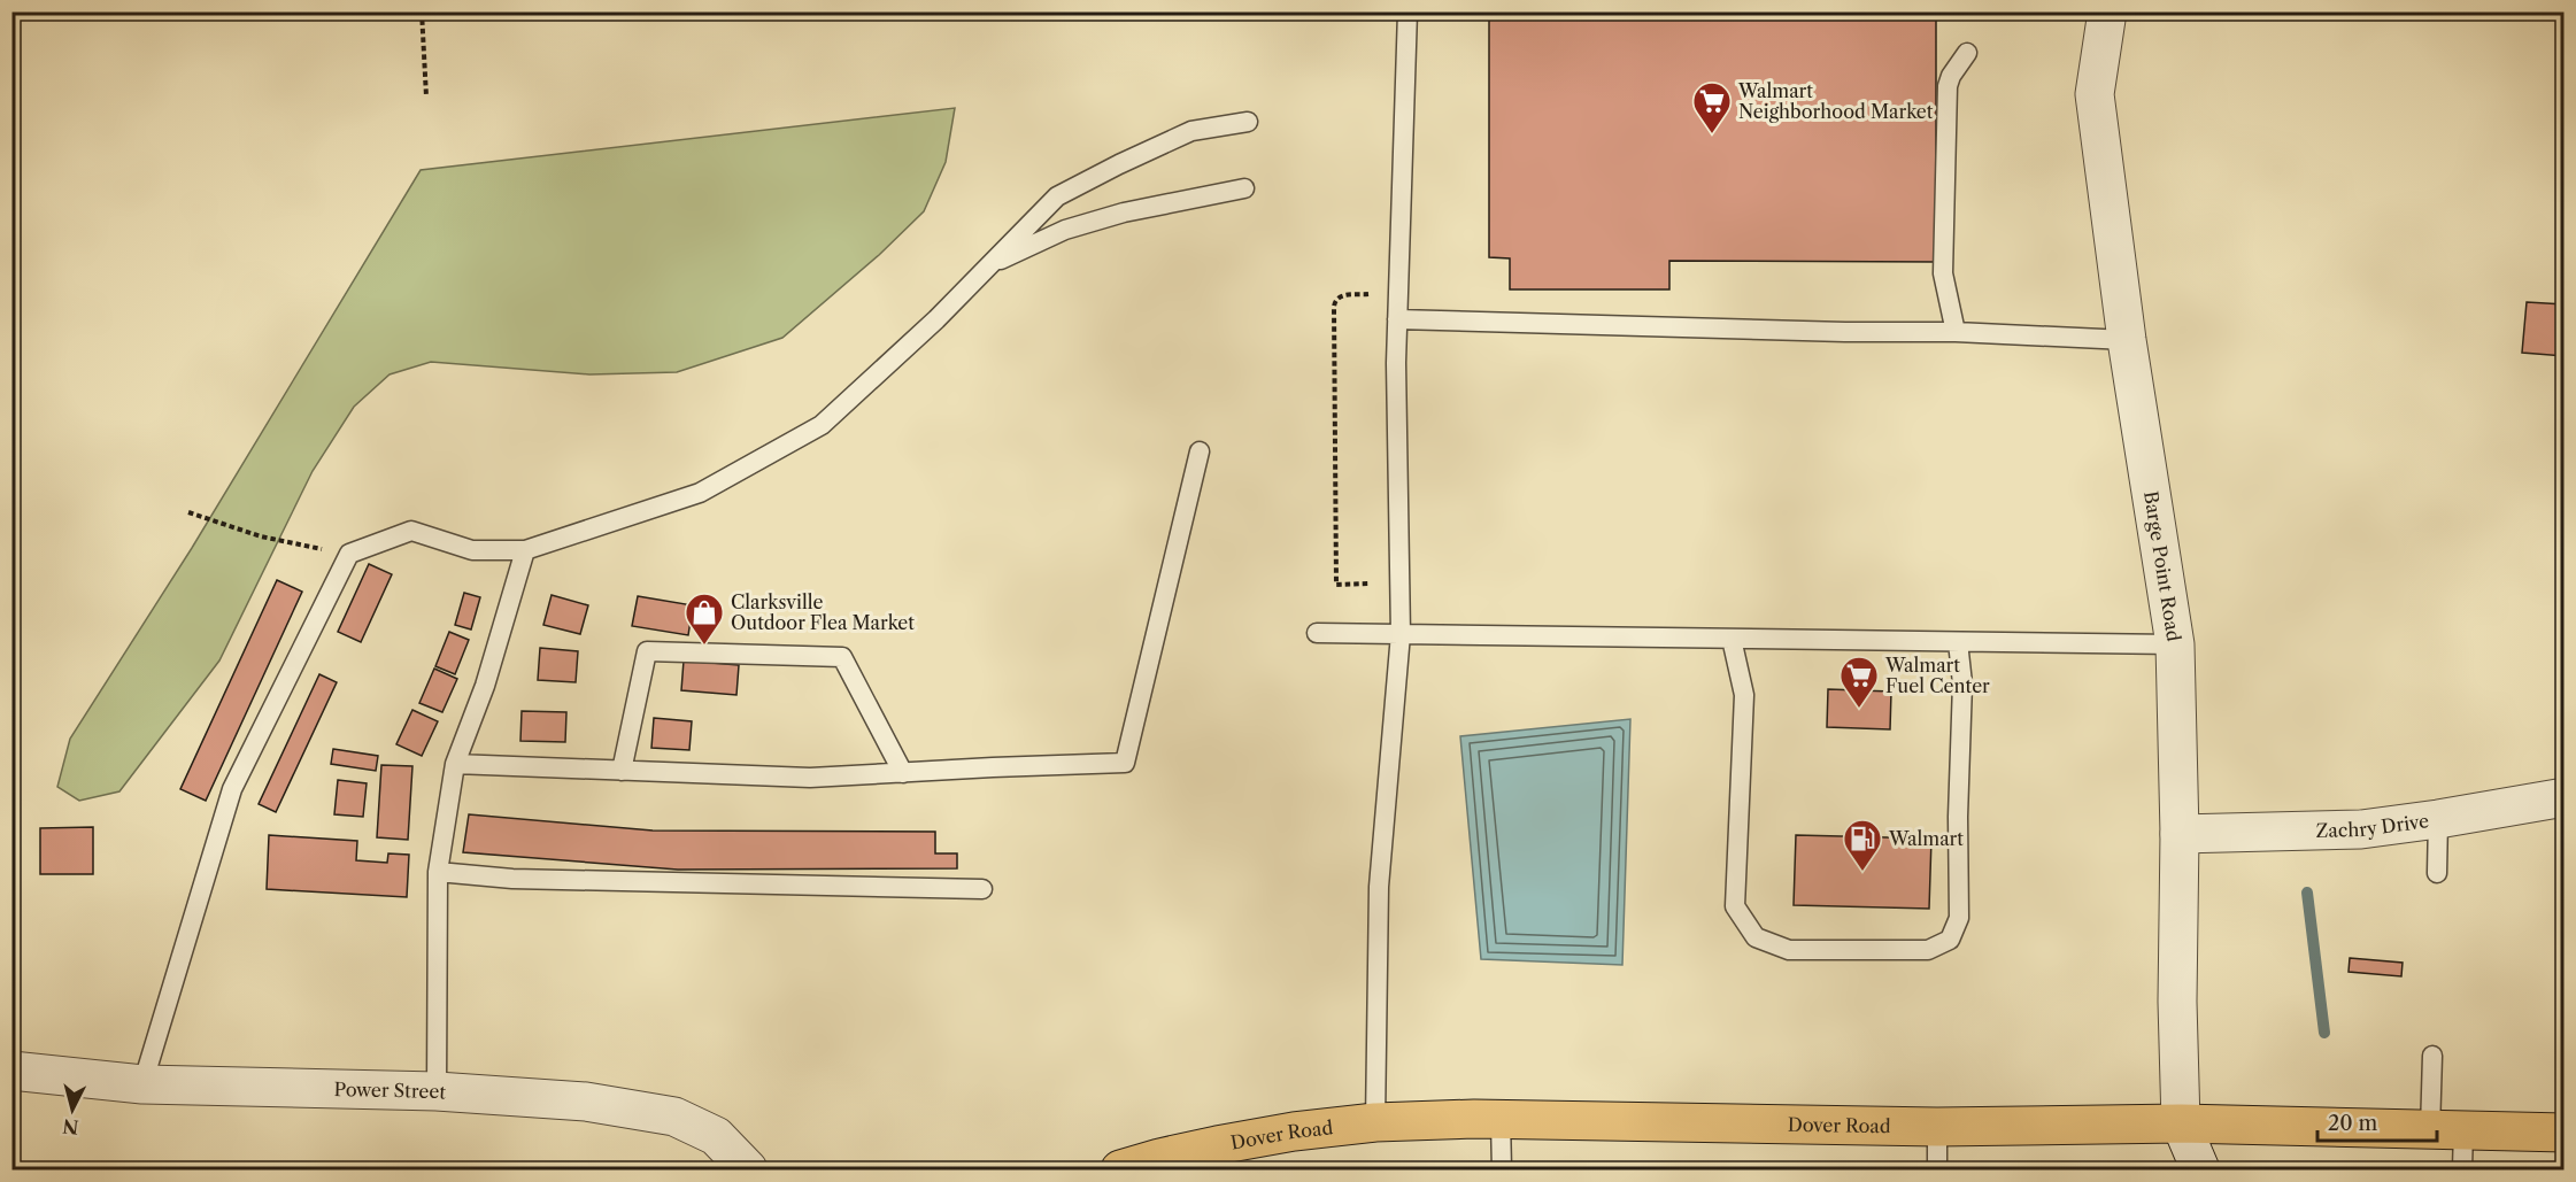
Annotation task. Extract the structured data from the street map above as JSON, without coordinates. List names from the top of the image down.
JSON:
{
  "streets": {
    "main road": ["Dover Road"],
    "street": ["Barge Point Road", "Zachry Drive", "Power Street"]
  },
  "crossings": [
    ["Barge Point Road", "Zachry Drive"],
    ["Barge Point Road", "Dover Road"]
  ],
  "places": {
    "supermarket": ["Walmart Neighborhood Market", "Walmart Fuel Center"],
    "shop": ["Clarksville Outdoor Flea Market"],
    "fuel station": ["Walmart"]
  },
  "scale_bar": "20 m",
  "north": "bottom"
}
